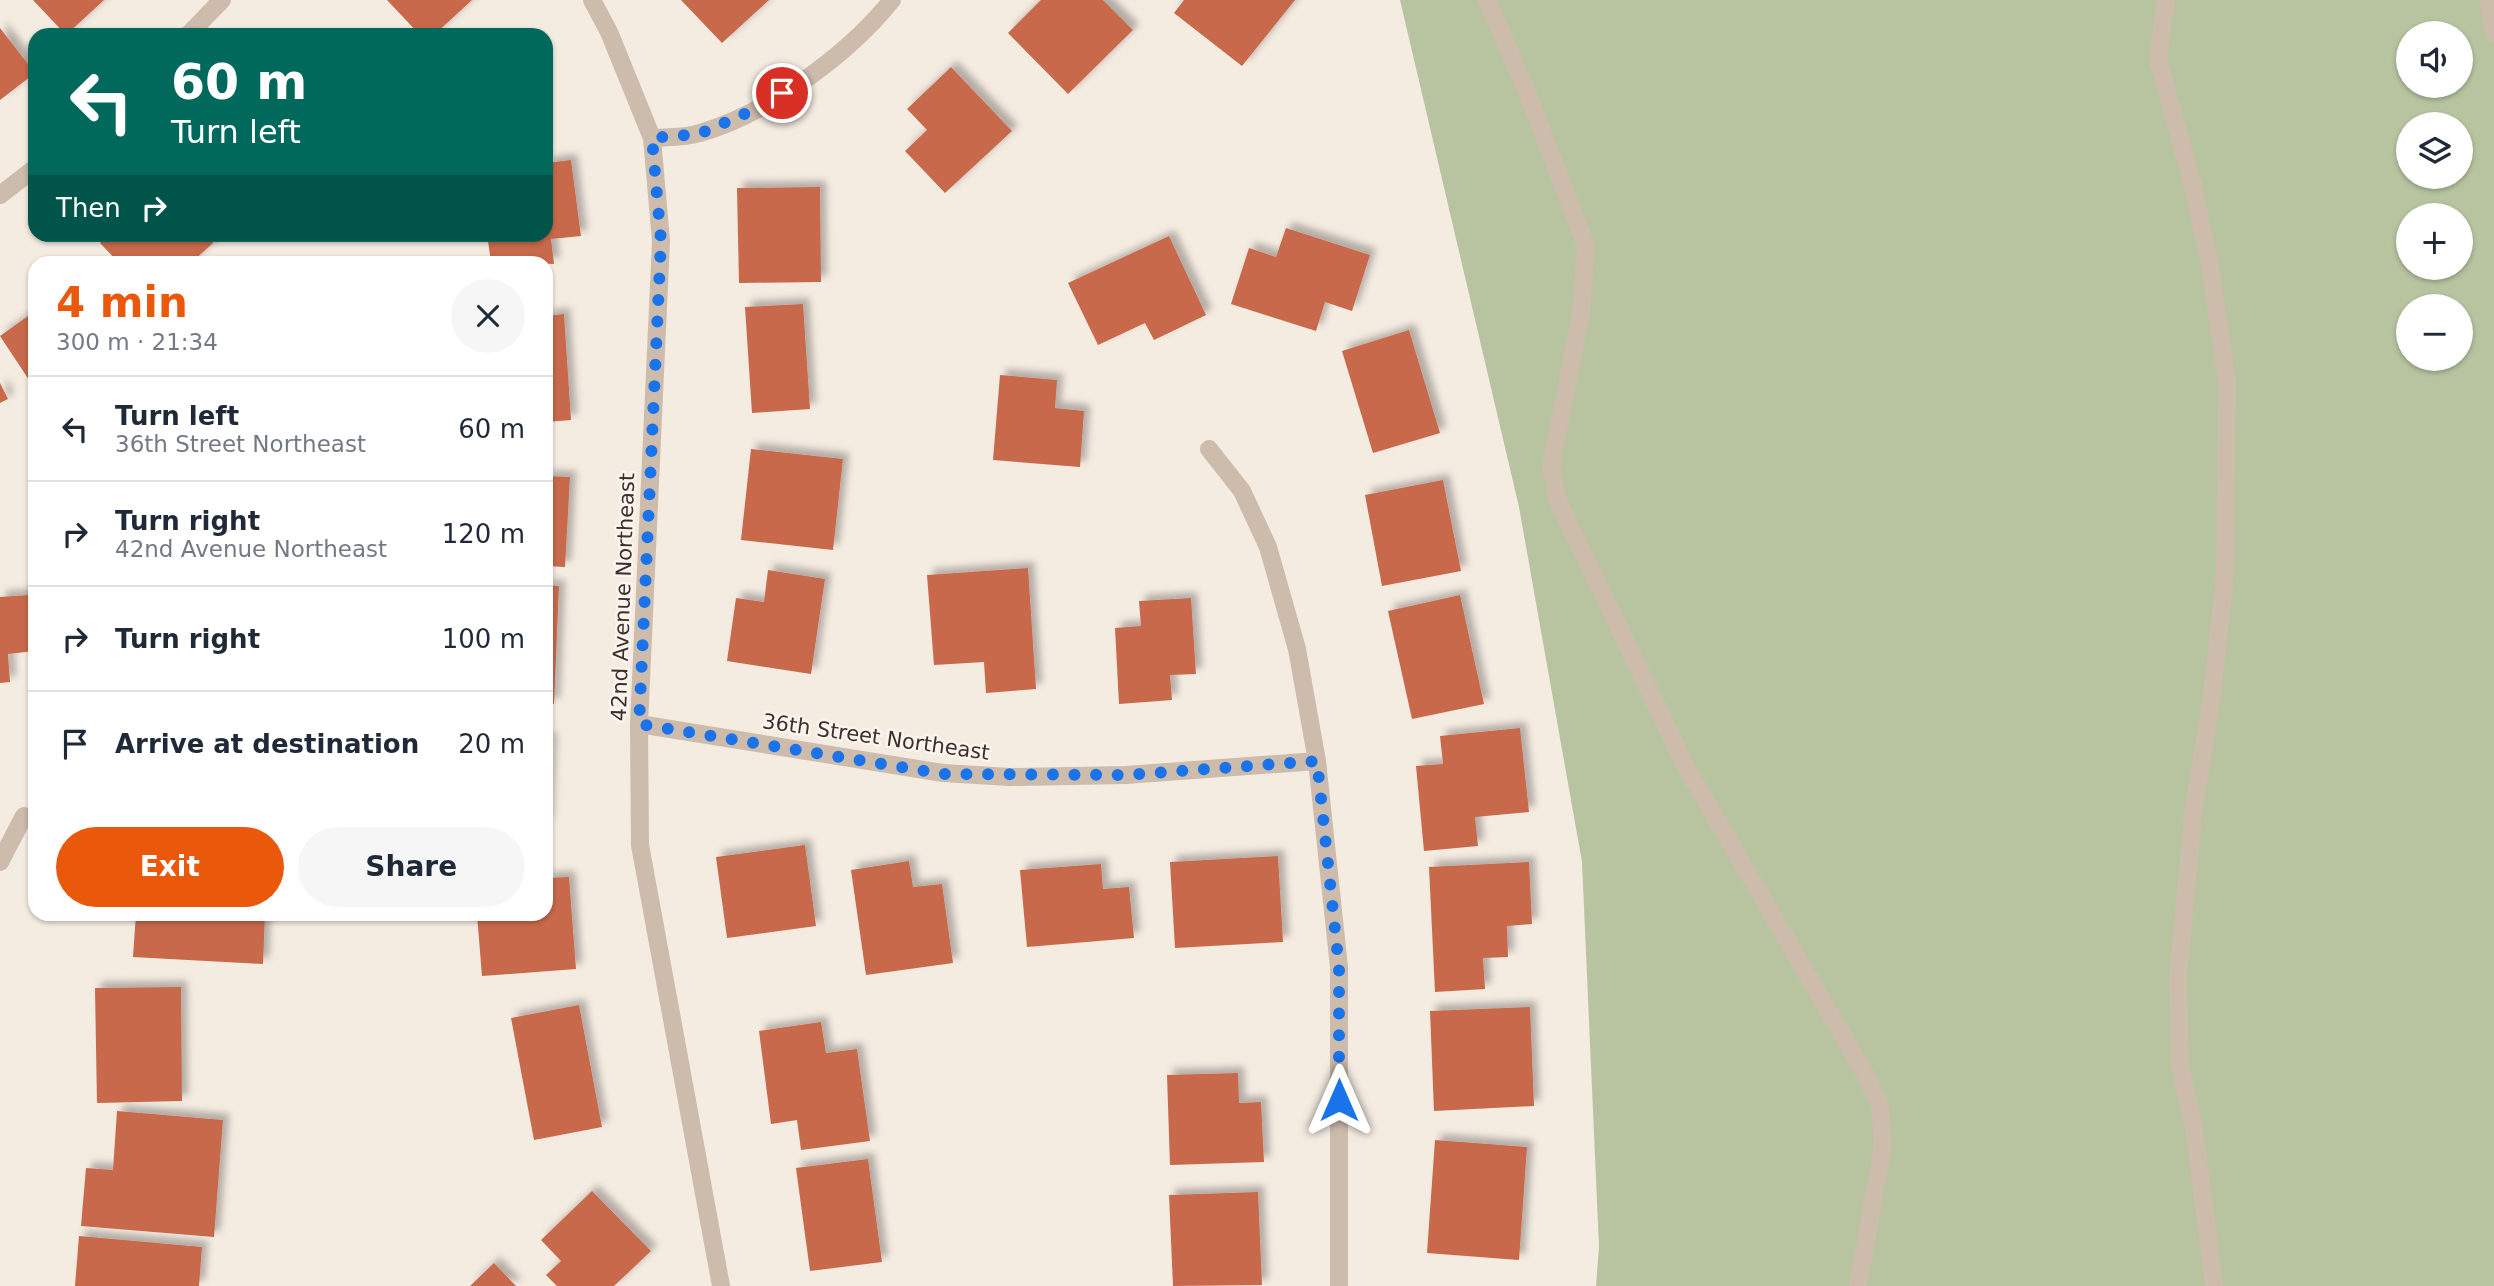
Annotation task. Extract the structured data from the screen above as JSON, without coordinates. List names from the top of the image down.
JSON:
{
  "streets": {
    "street": ["42nd Avenue Northeast", "36th Street Northeast"]
  },
  "crossings": [
    ["42nd Avenue Northeast", "36th Street Northeast"]
  ],
  "page": {
    "map_buttons": ["+", "−"],
    "turn": ["60 m", "Turn left"],
    "then": "Then",
    "heading": ["4 min", "300 m · 21:34"],
    "list": [
      {
        "name": "Turn left",
        "note": "36th Street Northeast",
        "value": "60 m"
      },
      {
        "name": "Turn right",
        "note": "42nd Avenue Northeast",
        "value": "120 m"
      },
      {
        "name": "Turn right",
        "value": "100 m"
      },
      {
        "name": "Arrive at destination",
        "value": "20 m"
      }
    ],
    "buttons": ["Exit", "Share"]
  }
}
